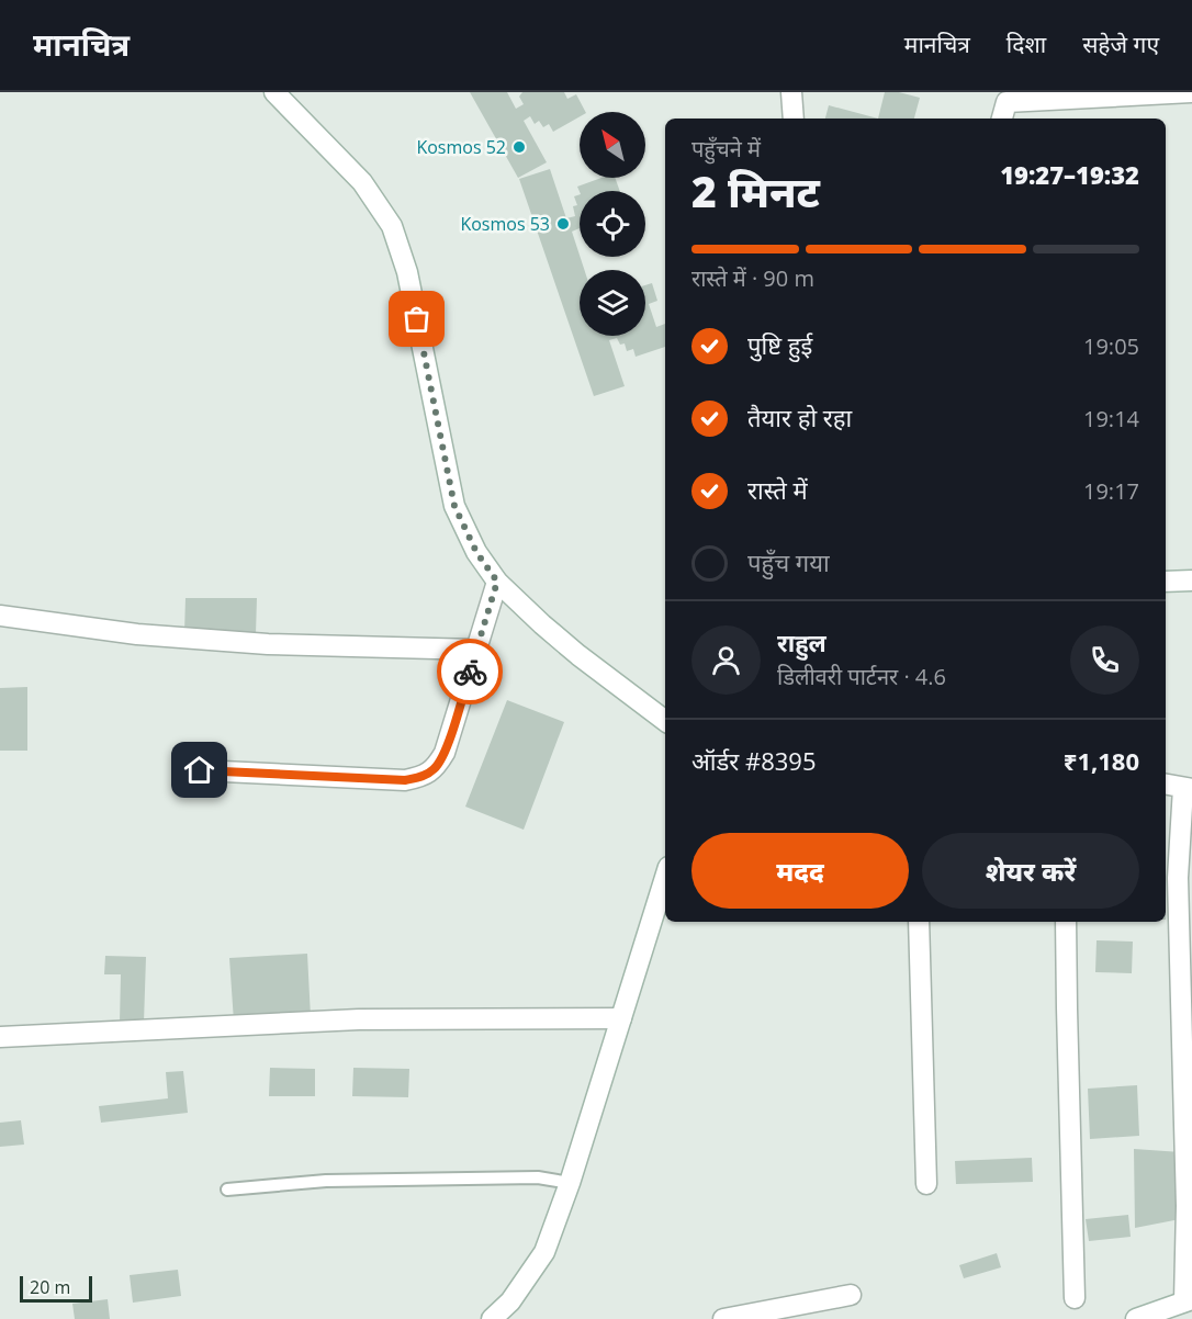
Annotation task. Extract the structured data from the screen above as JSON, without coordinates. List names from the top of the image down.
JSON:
{
  "places": ["Kosmos 52", "Kosmos 53"],
  "scale_bar": "20 m",
  "north": "top left",
  "page": {
    "header": "मानचित्र",
    "nav": ["मानचित्र", "दिशा", "सहेजे गए"],
    "heading": ["2 मिनट", "पहुँचने में", "19:27–19:32"],
    "panel": [
      "राहुल",
      "डिलीवरी पार्टनर · 4.6",
      "ऑर्डर #8395",
      "₹1,180"
    ],
    "bar": "रास्ते में · 90 m",
    "list": [
      ["पुष्टि हुई", "19:05"],
      ["तैयार हो रहा", "19:14"],
      ["रास्ते में", "19:17"],
      "पहुँच गया"
    ],
    "buttons": ["मदद", "शेयर करें"],
    "scale": "20 m"
  }
}
